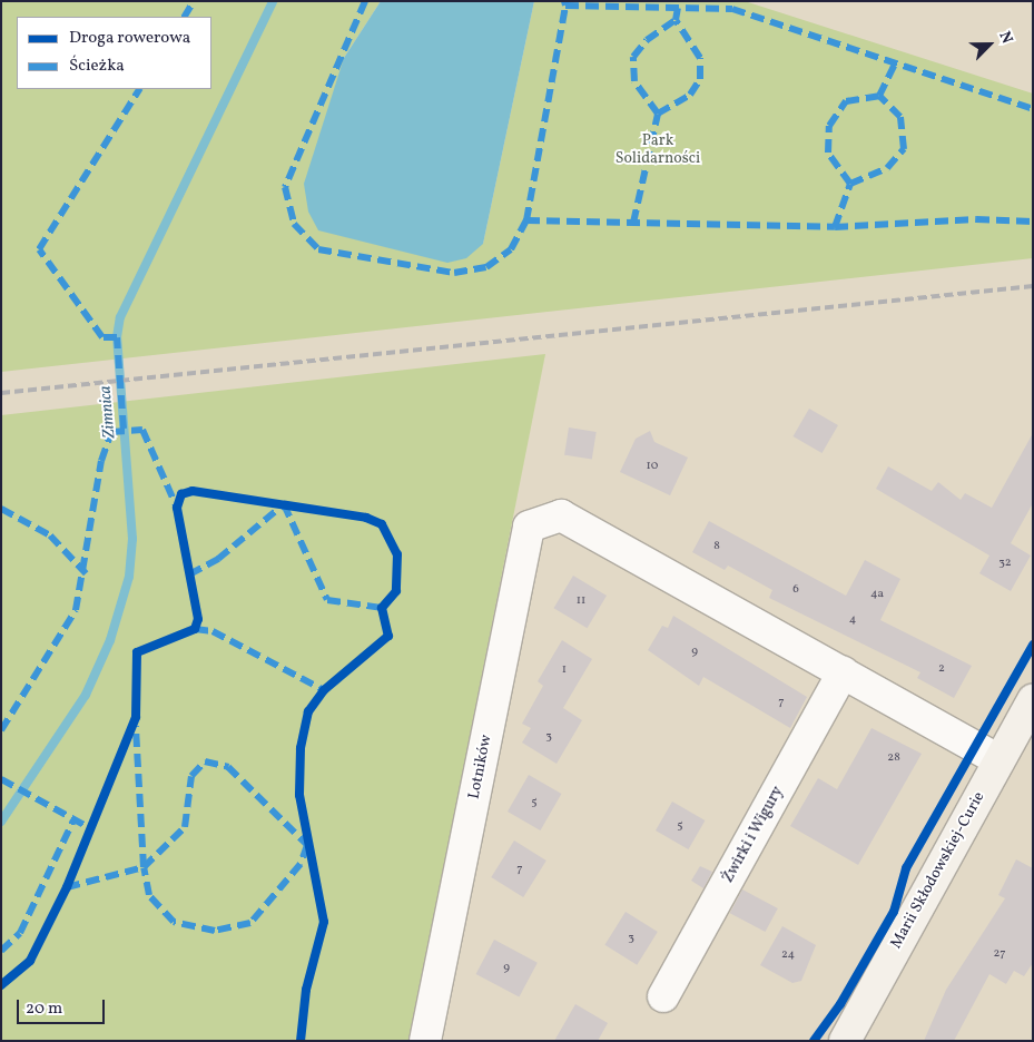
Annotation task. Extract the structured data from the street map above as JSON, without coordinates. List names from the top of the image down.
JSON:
{
  "streets": {
    "street": ["Lotników", "Żwirki i Wigury", "Marii Skłodowskiej-Curie"]
  },
  "crossings": [
    ["Lotników", "Żwirki i Wigury"]
  ],
  "water": ["Zimnica"],
  "parks": ["Park Solidarności"],
  "house_numbers": [
    "10",
    "8",
    "32",
    "6",
    "4a",
    "11",
    "4",
    "9",
    "2",
    "1",
    "7",
    "3",
    "28",
    "5",
    "5",
    "7",
    "3",
    "27",
    "24",
    "9"
  ],
  "legend": ["Droga rowerowa", "Ścieżka"],
  "scale_bar": "20 m",
  "north": "top right"
}
